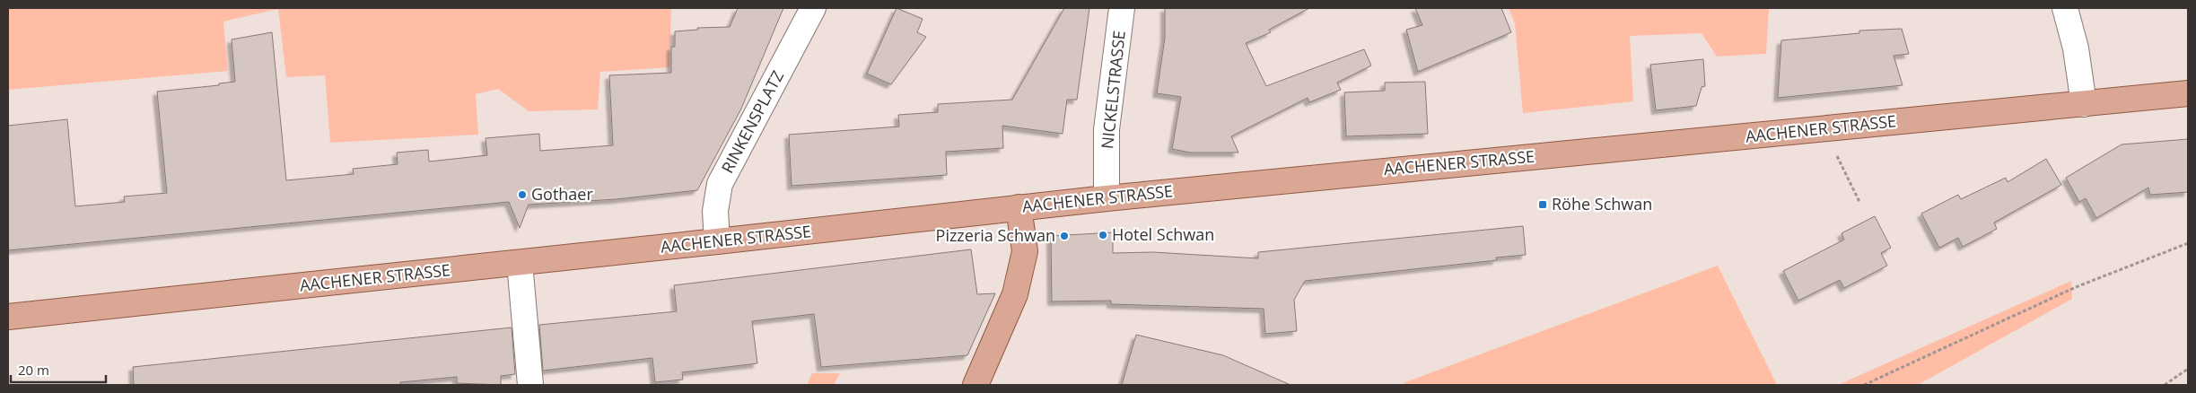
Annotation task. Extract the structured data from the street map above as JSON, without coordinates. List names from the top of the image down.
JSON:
{
  "streets": {
    "main road": ["AACHENER STRASSE"],
    "street": ["NICKELSTRASSE", "RINKENSPLATZ"]
  },
  "crossings": [
    ["NICKELSTRASSE", "AACHENER STRASSE"],
    ["RINKENSPLATZ", "AACHENER STRASSE"]
  ],
  "places": {
    "other": ["Gothaer", "Hotel Schwan", "Pizzeria Schwan"],
    "transit": ["Röhe Schwan"]
  },
  "scale_bar": "20 m"
}
